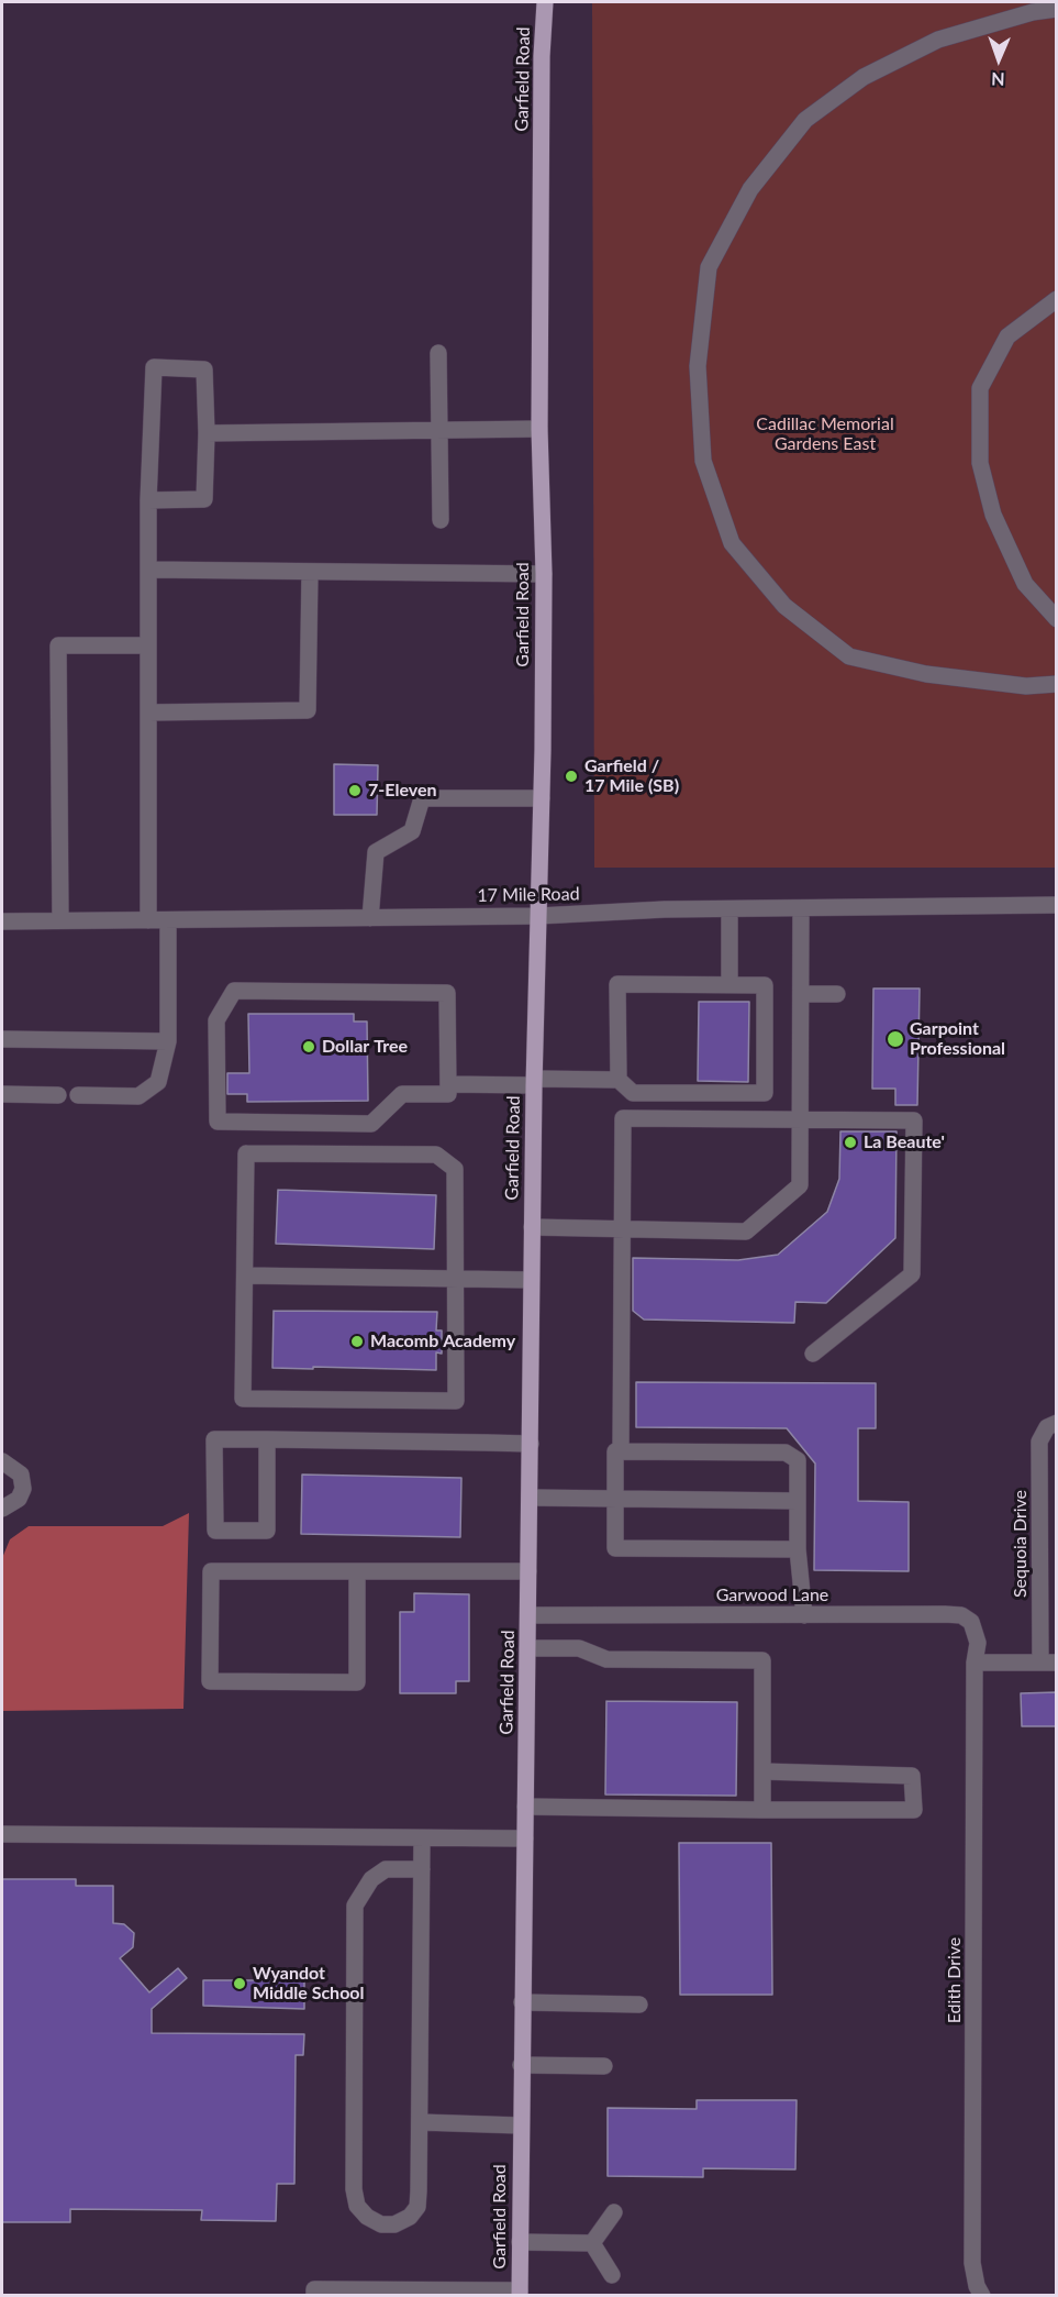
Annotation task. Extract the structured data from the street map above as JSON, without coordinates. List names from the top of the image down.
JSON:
{
  "streets": {
    "main road": ["Garfield Road"],
    "street": [
      "17 Mile Road",
      "Sequoia Drive",
      "Garwood Lane",
      "Edith Drive"
    ]
  },
  "crossings": [
    ["Garfield Road", "17 Mile Road"],
    ["Garfield Road", "Garwood Lane"],
    ["Garwood Lane", "Edith Drive"]
  ],
  "parks": ["Cadillac Memorial Gardens East"],
  "places": [
    "Garfield / 17 Mile (SB)",
    "7-Eleven",
    "Garpoint Professional",
    "Dollar Tree",
    "La Beaute'",
    "Macomb Academy",
    "Wyandot Middle School"
  ],
  "north": "bottom"
}
